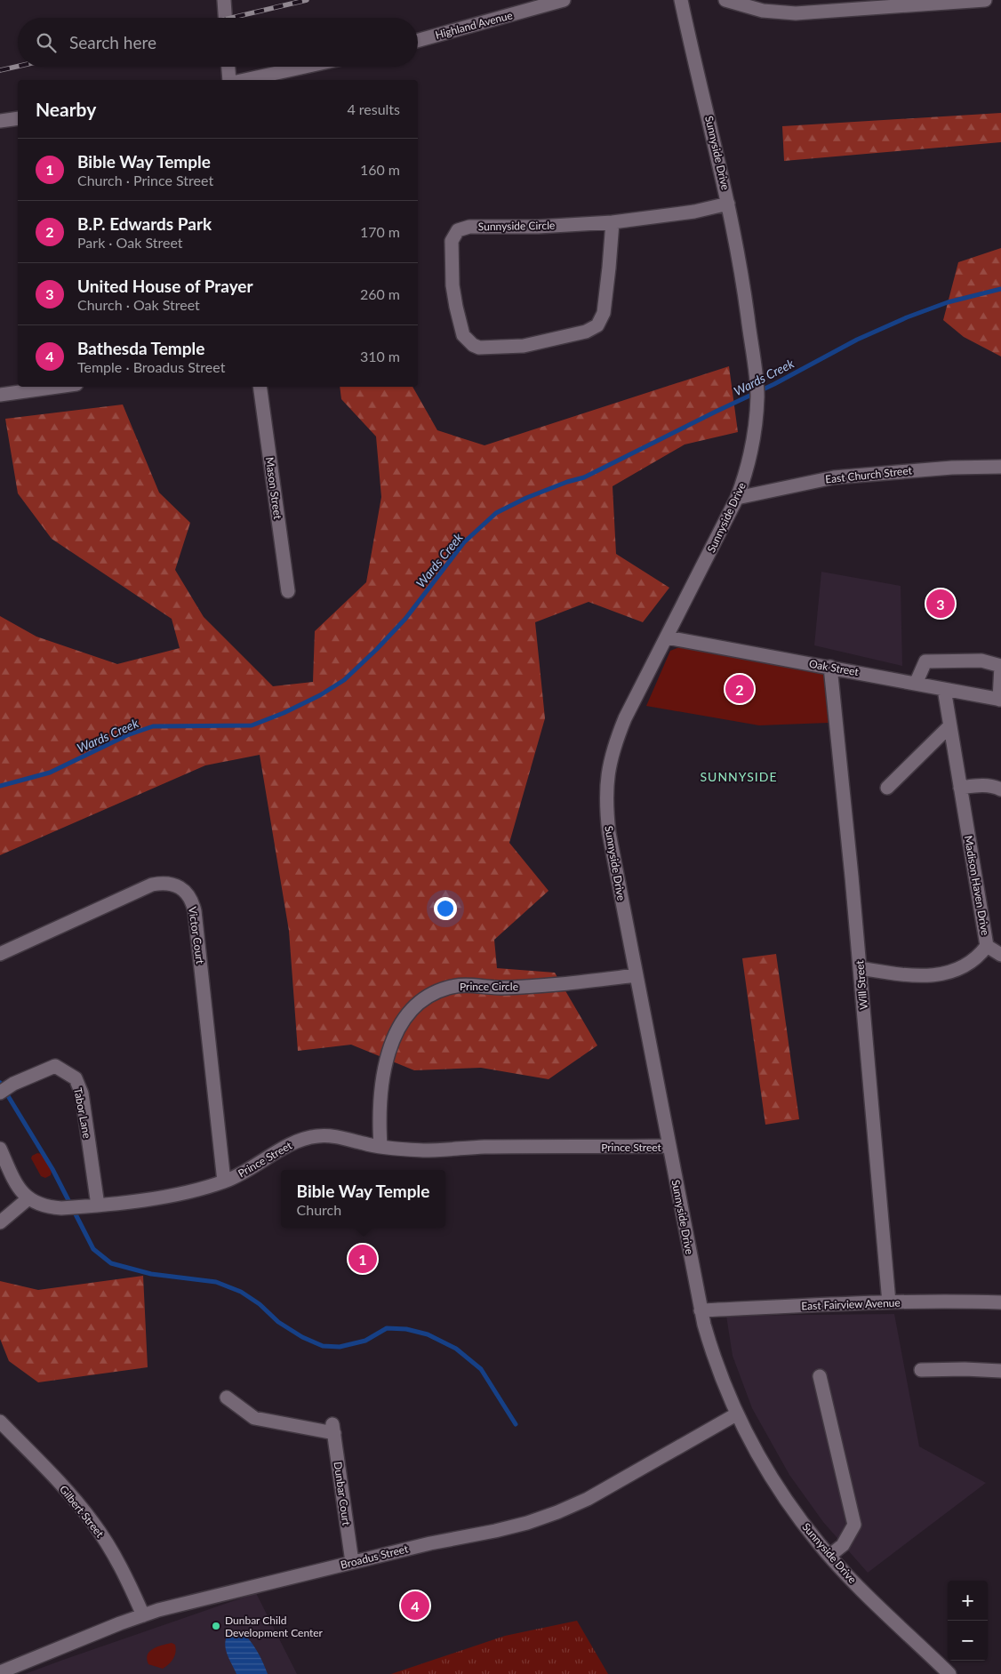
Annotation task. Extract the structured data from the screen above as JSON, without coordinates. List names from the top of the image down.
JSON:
{
  "streets": {
    "street": [
      "Highland Avenue",
      "Sunnyside Drive",
      "Sunnyside Circle",
      "East Church Street",
      "Mason Street",
      "Oak Street",
      "Madison Haven Drive",
      "Victor Court",
      "Will Street",
      "Prince Circle",
      "Tabor Lane",
      "Prince Street",
      "East Fairview Avenue",
      "Dunbar Court",
      "Gilbert Street",
      "Broadus Street"
    ]
  },
  "crossings": [
    ["Sunnyside Drive", "Sunnyside Circle"],
    ["Sunnyside Drive", "East Church Street"],
    ["Sunnyside Drive", "Oak Street"],
    ["Sunnyside Drive", "Prince Circle"],
    ["Sunnyside Drive", "Prince Street"],
    ["Sunnyside Drive", "East Fairview Avenue"],
    ["Sunnyside Drive", "Broadus Street"],
    ["Oak Street", "Madison Haven Drive"],
    ["Oak Street", "Will Street"],
    ["Madison Haven Drive", "Will Street"],
    ["Victor Court", "Prince Street"],
    ["Will Street", "East Fairview Avenue"],
    ["Prince Circle", "Prince Street"],
    ["Tabor Lane", "Prince Street"],
    ["Dunbar Court", "Broadus Street"],
    ["Gilbert Street", "Broadus Street"]
  ],
  "districts": ["SUNNYSIDE"],
  "water": ["Wards Creek"],
  "places": ["Dunbar Child Development Center"],
  "page": {
    "search": "Search here",
    "heading": ["Nearby", "4 results"],
    "list": [
      {
        "mark": "1",
        "name": "Bible Way Temple",
        "note": "Church · Prince Street",
        "value": "160 m"
      },
      {
        "mark": "2",
        "name": "B.P. Edwards Park",
        "note": "Park · Oak Street",
        "value": "170 m"
      },
      {
        "mark": "3",
        "name": "United House of Prayer",
        "note": "Church · Oak Street",
        "value": "260 m"
      },
      {
        "mark": "4",
        "name": "Bathesda Temple",
        "note": "Temple · Broadus Street",
        "value": "310 m"
      }
    ],
    "pins": [
      "3",
      "2",
      "1",
      "4"
    ],
    "popup": ["Bible Way Temple", "Church"],
    "map_buttons": ["+", "−"]
  }
}
